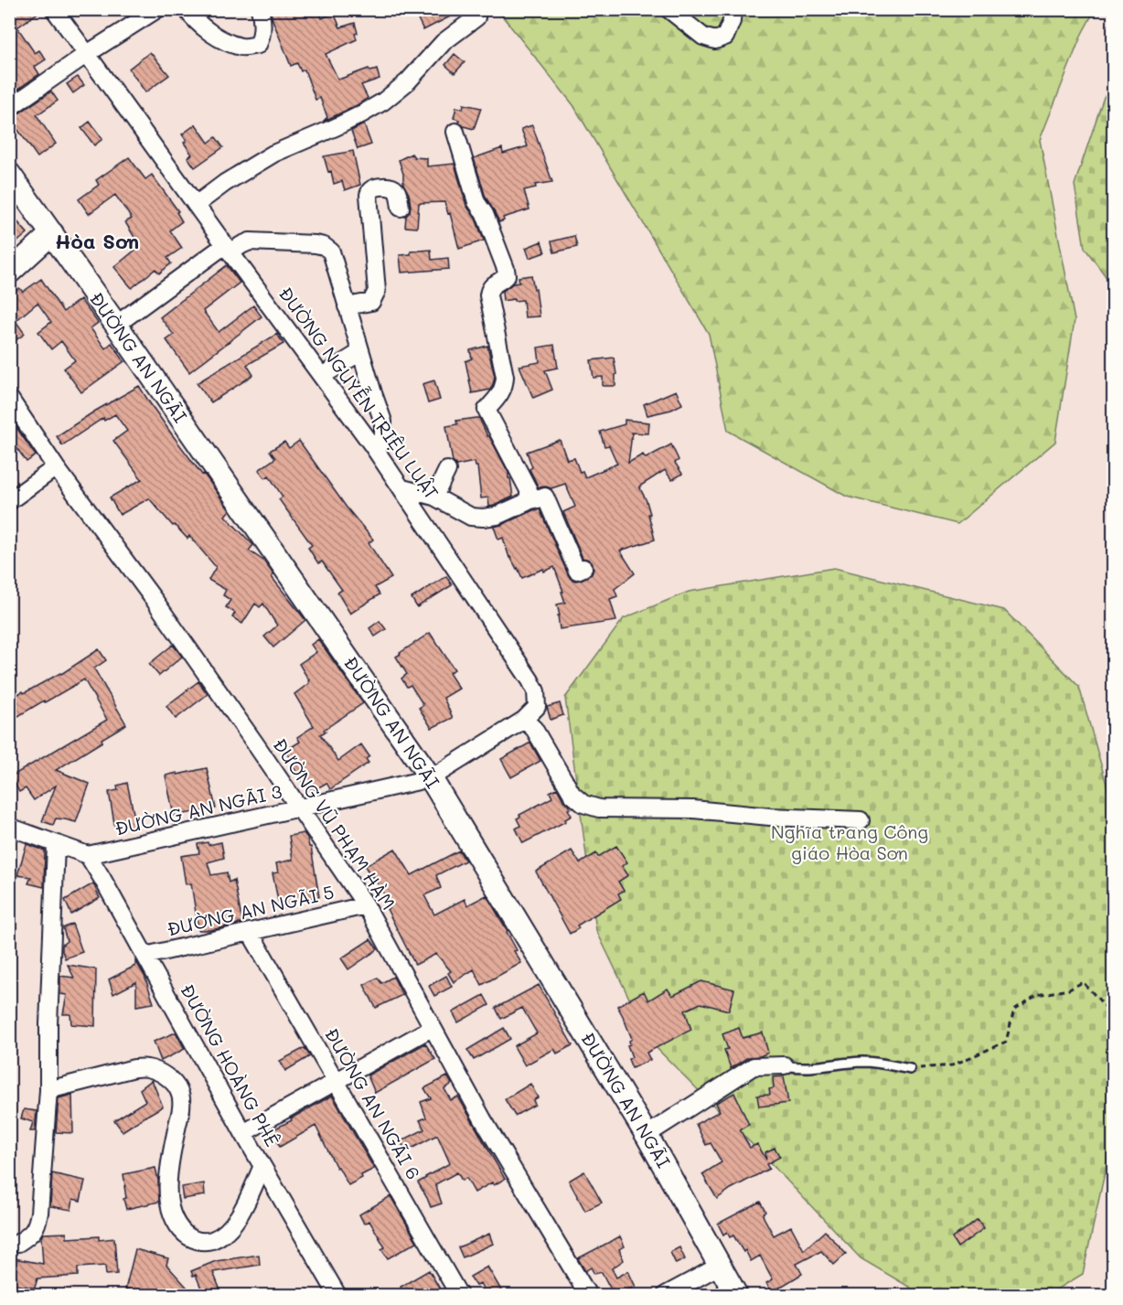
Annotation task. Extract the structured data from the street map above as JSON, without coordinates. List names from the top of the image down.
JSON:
{
  "streets": {
    "main road": ["ĐƯỜNG AN NGÃI"],
    "street": [
      "ĐƯỜNG NGUYỄN TRIỆU LUẬT",
      "ĐƯỜNG AN NGÃI 3",
      "ĐƯỜNG VŨ PHẠM HÀM",
      "ĐƯỜNG AN NGÃI 5",
      "ĐƯỜNG HOÀNG PHÊ",
      "ĐƯỜNG AN NGÃI 6"
    ]
  },
  "crossings": [
    ["ĐƯỜNG AN NGÃI", "ĐƯỜNG NGUYỄN TRIỆU LUẬT"],
    ["ĐƯỜNG AN NGÃI", "ĐƯỜNG AN NGÃI 3"],
    ["ĐƯỜNG NGUYỄN TRIỆU LUẬT", "ĐƯỜNG AN NGÃI 3"],
    ["ĐƯỜNG AN NGÃI 3", "ĐƯỜNG VŨ PHẠM HÀM"],
    ["ĐƯỜNG AN NGÃI 3", "ĐƯỜNG HOÀNG PHÊ"],
    ["ĐƯỜNG VŨ PHẠM HÀM", "ĐƯỜNG AN NGÃI 5"],
    ["ĐƯỜNG AN NGÃI 5", "ĐƯỜNG HOÀNG PHÊ"],
    ["ĐƯỜNG AN NGÃI 5", "ĐƯỜNG AN NGÃI 6"]
  ],
  "districts": ["Hòa Sơn"],
  "parks": ["Nghĩa trang Công giáo Hòa Sơn"]
}
